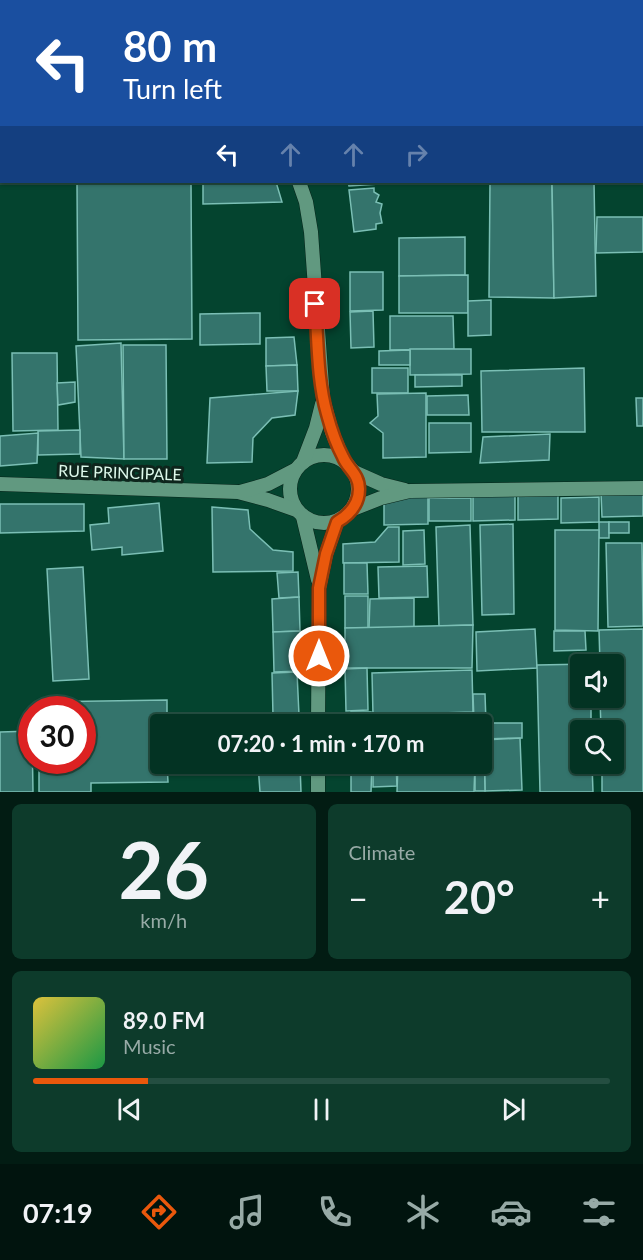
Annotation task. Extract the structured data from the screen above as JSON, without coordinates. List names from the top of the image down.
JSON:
{
  "streets": {
    "street": ["RUE PRINCIPALE"]
  },
  "page": {
    "turn": ["80 m", "Turn left"],
    "limit": "30",
    "trip": "07:20 · 1 min · 170 m",
    "tile": [
      ["26", "km/h"],
      "Climate"
    ],
    "heat": ["−", "20°", "+"],
    "song": ["89.0 FM", "Music"],
    "tabs": "07:19"
  }
}
